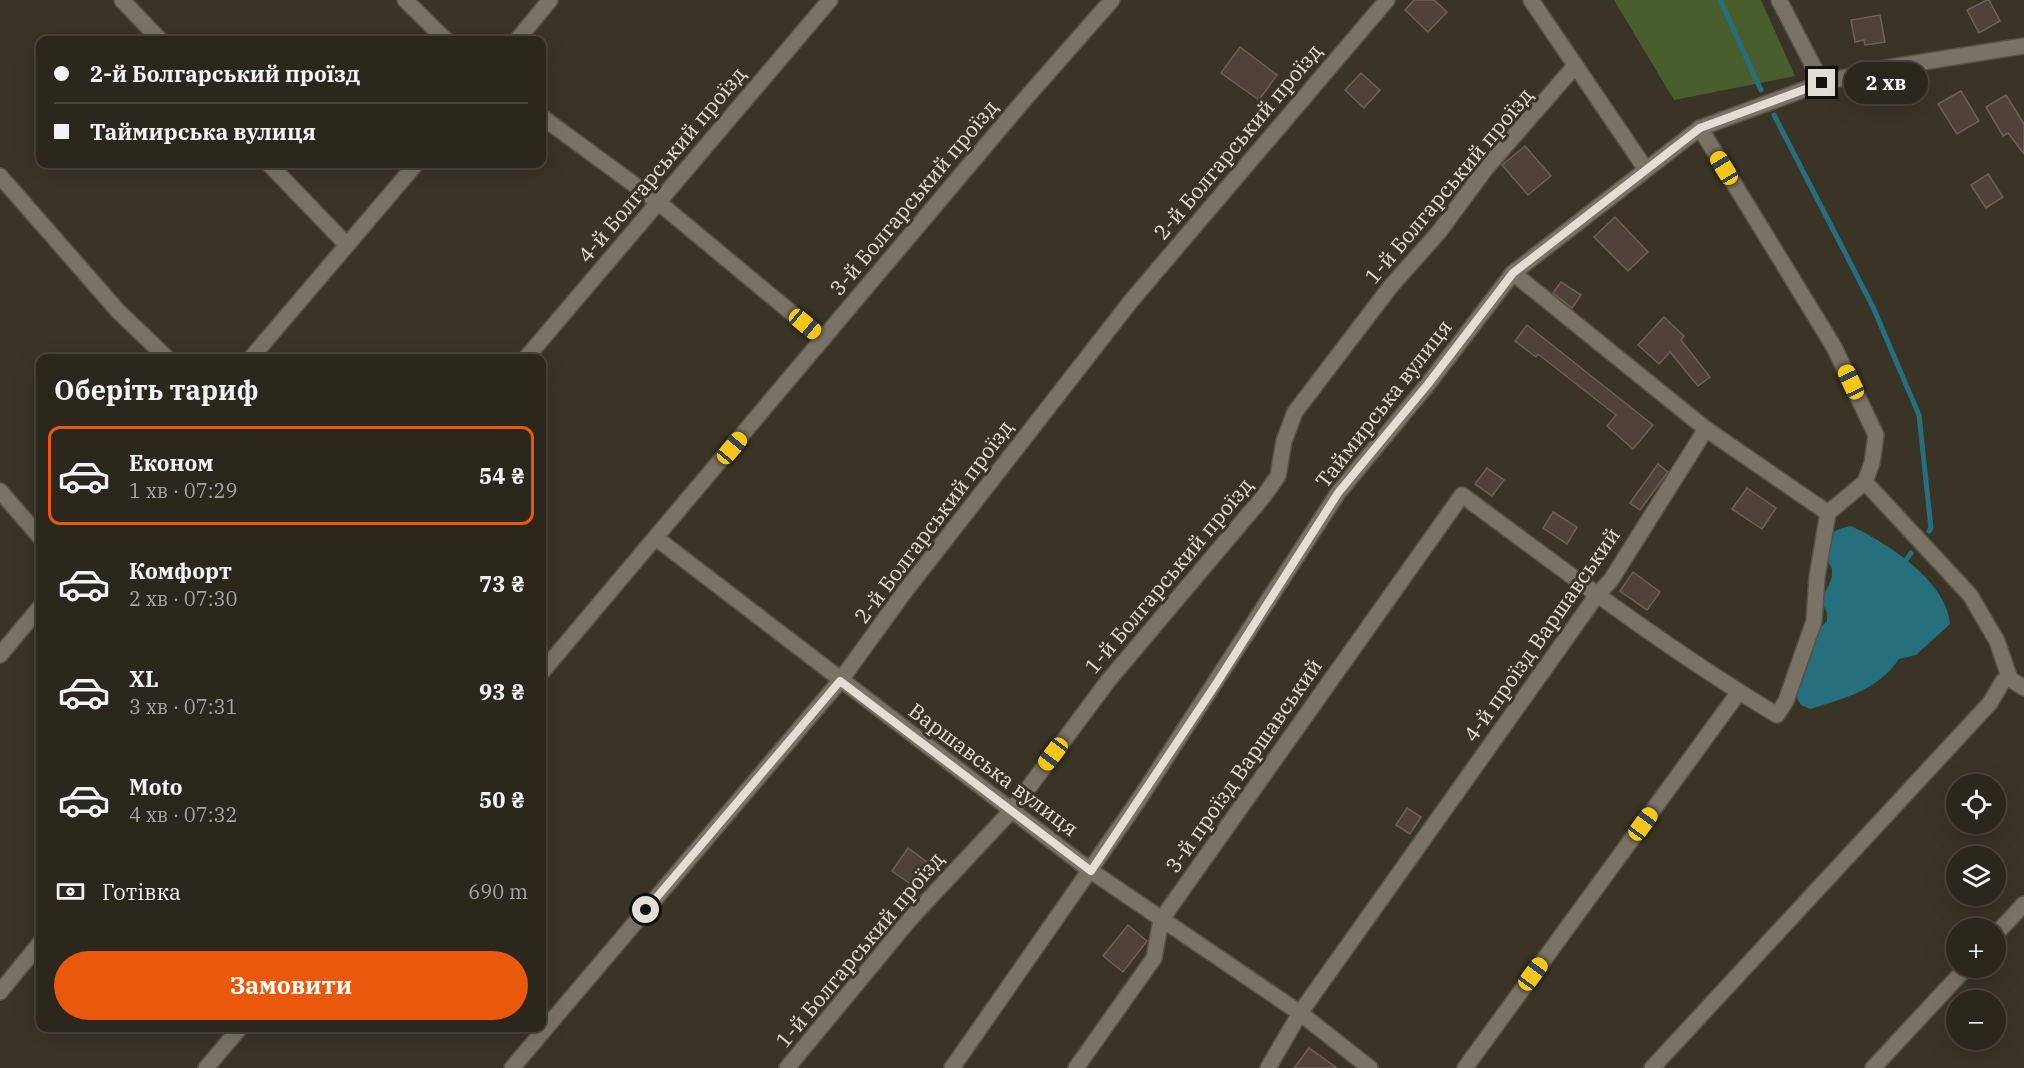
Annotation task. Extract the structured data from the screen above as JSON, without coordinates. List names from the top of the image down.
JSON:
{
  "streets": {
    "street": [
      "2-й Болгарський проїзд",
      "4-й Болгарський проїзд",
      "1-й Болгарський проїзд",
      "3-й Болгарський проїзд",
      "Таймирська вулиця",
      "4-й проїзд Варшавський",
      "3-й проїзд Варшавський",
      "Варшавська вулиця"
    ]
  },
  "crossings": [
    ["2-й Болгарський проїзд", "Варшавська вулиця"],
    ["1-й Болгарський проїзд", "Варшавська вулиця"],
    ["3-й Болгарський проїзд", "Варшавська вулиця"],
    ["Таймирська вулиця", "Варшавська вулиця"],
    ["4-й проїзд Варшавський", "3-й проїзд Варшавський"],
    ["4-й проїзд Варшавський", "Варшавська вулиця"],
    ["3-й проїзд Варшавський", "Варшавська вулиця"]
  ],
  "page": {
    "banner": ["2-й Болгарський проїзд", "Таймирська вулиця"],
    "bubble": "2 хв",
    "heading": "Оберіть тариф",
    "list": [
      {
        "name": "Економ",
        "note": "1 хв · 07:29",
        "value": "54 ₴"
      },
      {
        "name": "Комфорт",
        "note": "2 хв · 07:30",
        "value": "73 ₴"
      },
      {
        "name": "XL",
        "note": "3 хв · 07:31",
        "value": "93 ₴"
      },
      {
        "name": "Moto",
        "note": "4 хв · 07:32",
        "value": "50 ₴"
      }
    ],
    "map_buttons": ["+", "−"],
    "pay": ["Готівка", "690 m"],
    "buttons": "Замовити"
  }
}
